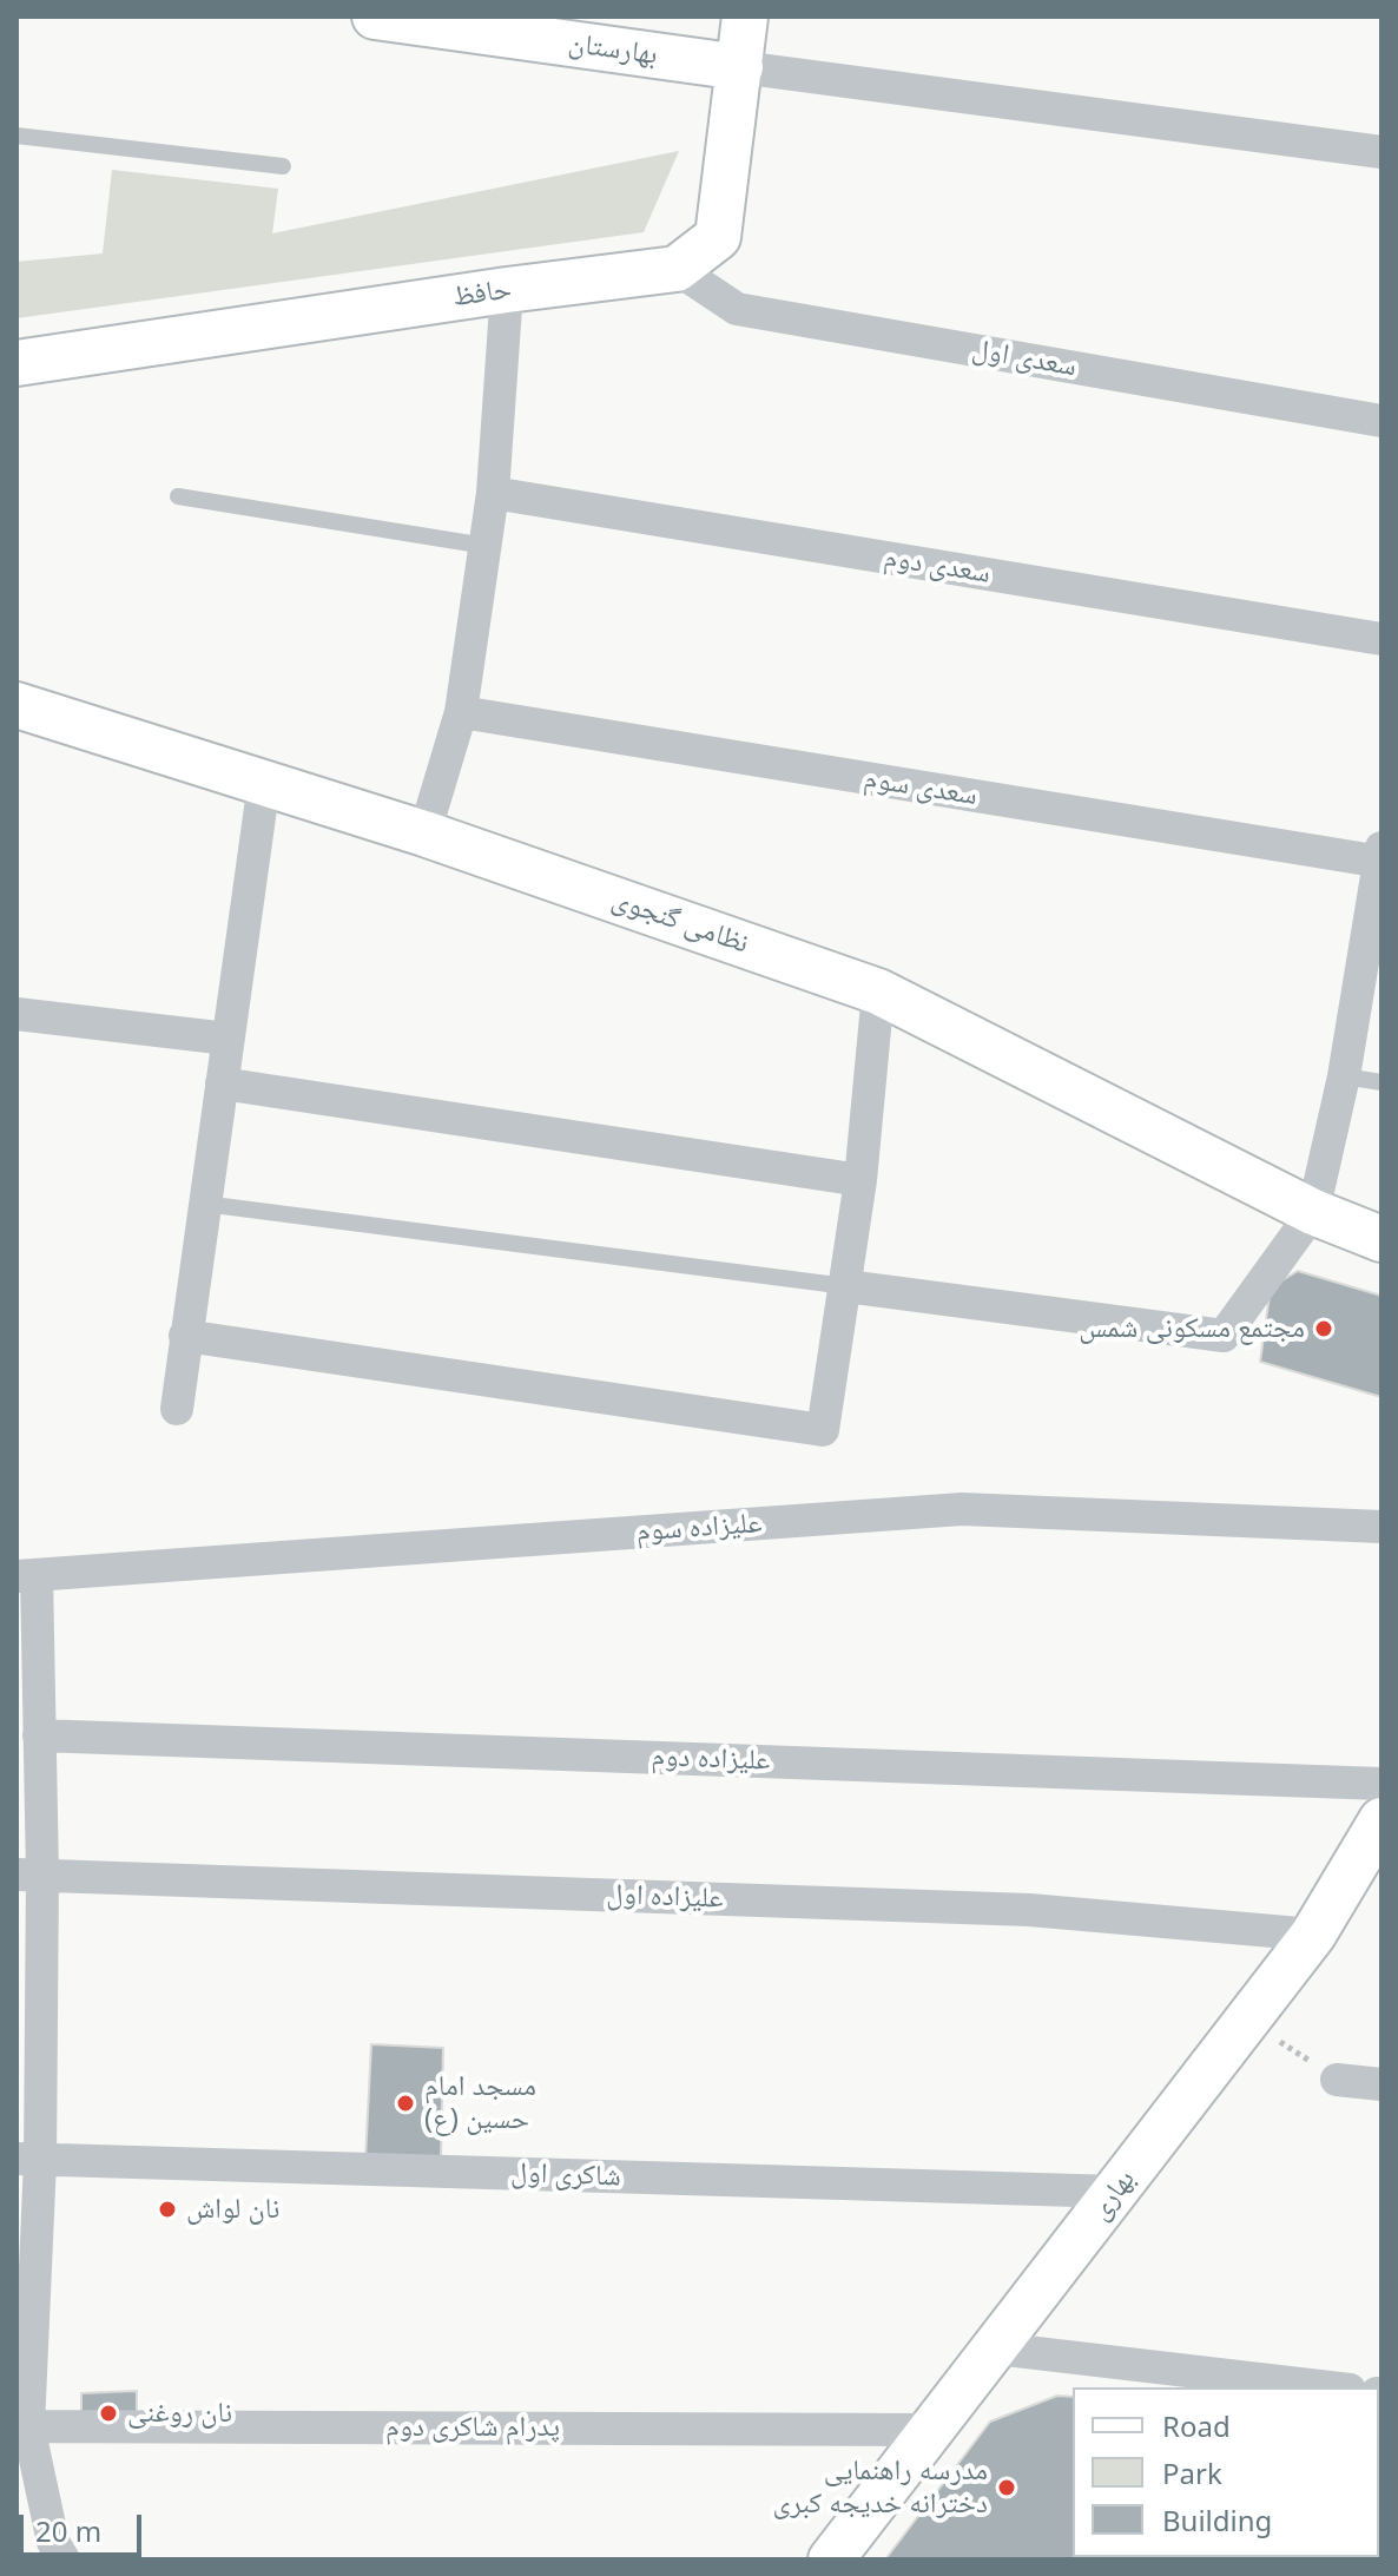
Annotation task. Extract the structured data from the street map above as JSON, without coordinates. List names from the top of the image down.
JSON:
{
  "streets": {
    "street": [
      "بهارستان",
      "حافظ",
      "سعدی اول",
      "سعدی دوم",
      "سعدی سوم",
      "نظامی گنجوی",
      "علیزاده سوم",
      "علیزاده دوم",
      "علیزاده اول",
      "شاکری اول",
      "بهاری",
      "پدرام شاکری دوم"
    ]
  },
  "crossings": [
    ["حافظ", "سعدی اول"],
    ["علیزاده اول", "بهاری"],
    ["شاکری اول", "بهاری"],
    ["بهاری", "پدرام شاکری دوم"]
  ],
  "places": [
    "مجتمع مسکونی شمس",
    "مسجد امام حسین (ع)",
    "نان لواش",
    "نان روغنی",
    "مدرسه راهنمایی دخترانه خدیجه کبری"
  ],
  "legend": ["Road", "Park", "Building"],
  "scale_bar": "20 m"
}
